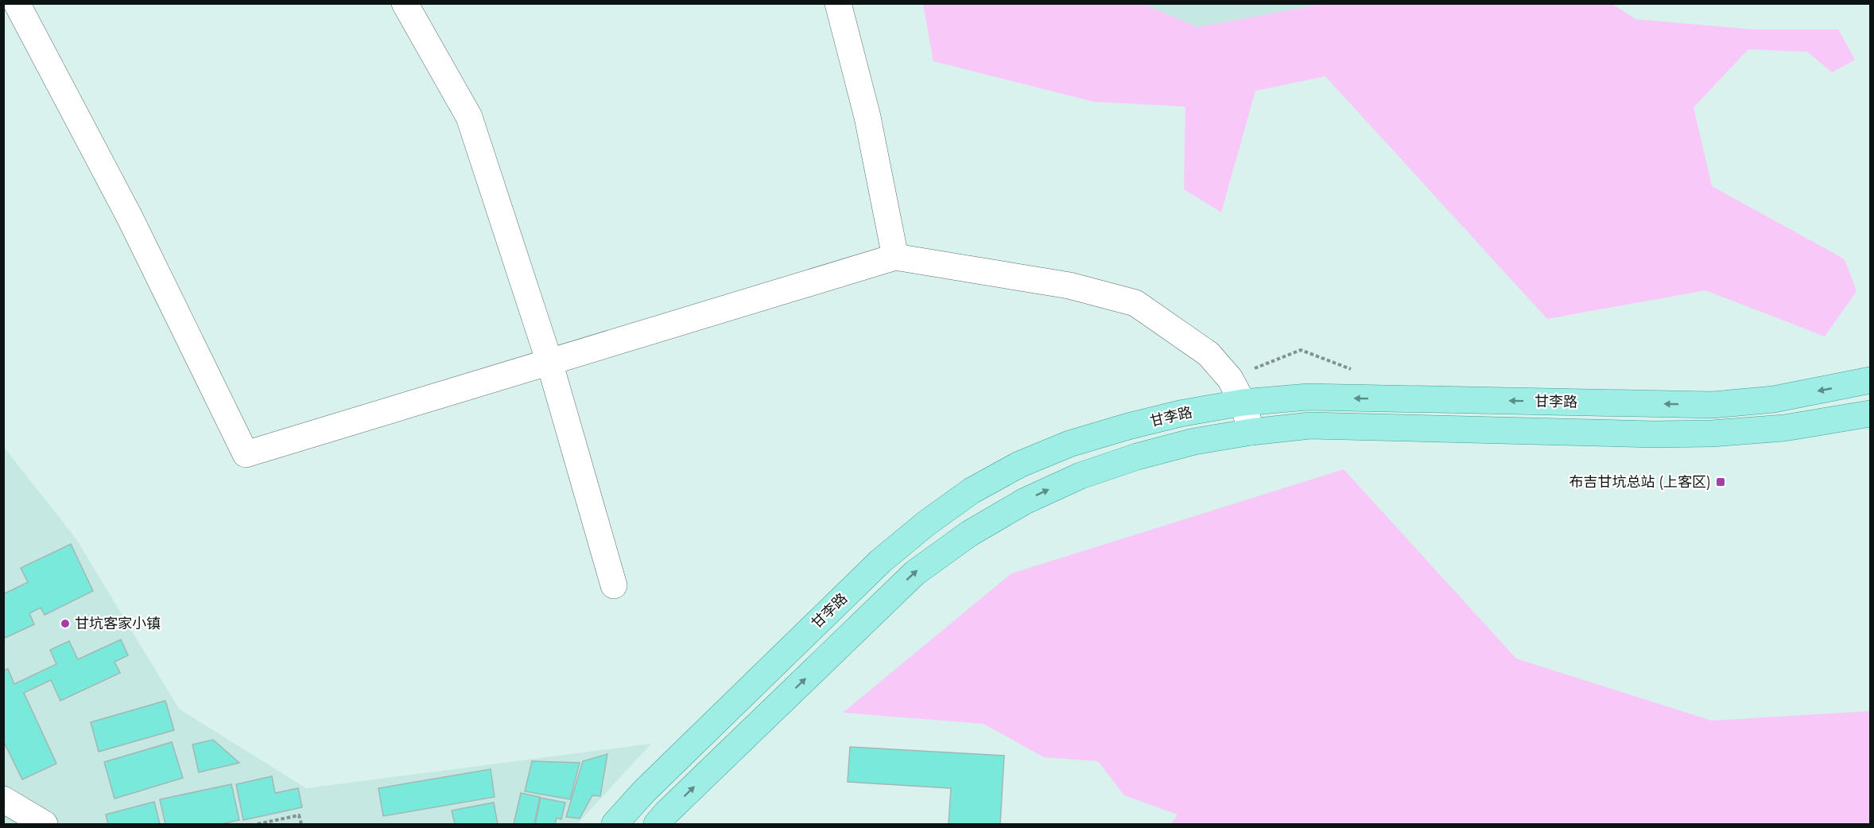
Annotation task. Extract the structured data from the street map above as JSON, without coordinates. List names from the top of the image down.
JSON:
{
  "streets": {
    "main road": ["甘李路"]
  },
  "places": {
    "transit": ["布吉甘坑总站 (上客区)"],
    "other": ["甘坑客家小镇"]
  }
}
